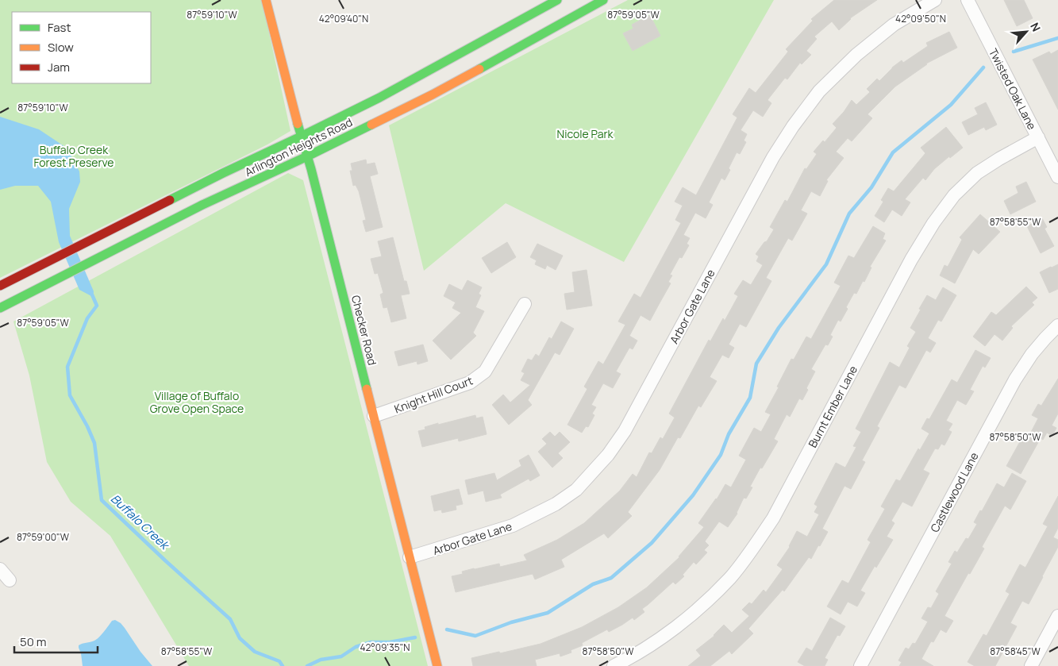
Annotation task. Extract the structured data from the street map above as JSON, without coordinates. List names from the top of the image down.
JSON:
{
  "streets": {
    "main road": ["Arlington Heights Road", "Checker Road"],
    "street": [
      "Twisted Oak Lane",
      "Arbor Gate Lane",
      "Knight Hill Court",
      "Burnt Ember Lane",
      "Castlewood Lane"
    ]
  },
  "crossings": [
    ["Twisted Oak Lane", "Burnt Ember Lane"],
    ["Arlington Heights Road", "Checker Road"],
    ["Arbor Gate Lane", "Checker Road"],
    ["Checker Road", "Knight Hill Court"]
  ],
  "water": ["Buffalo Creek"],
  "parks": ["Nicole Park", "Buffalo Creek Forest Preserve", "Village of Buffalo Grove Open Space"],
  "legend": ["Fast", "Slow", "Jam"],
  "scale_bar": "50 m",
  "north": "top right",
  "coordinates": [
    "87°59'10\"W",
    "87°59'05\"W",
    "42°09'40\"N",
    "42°09'50\"N",
    "87°58'55\"W",
    "87°58'50\"W",
    "87°59'00\"W",
    "42°09'35\"N",
    "87°58'45\"W"
  ]
}
